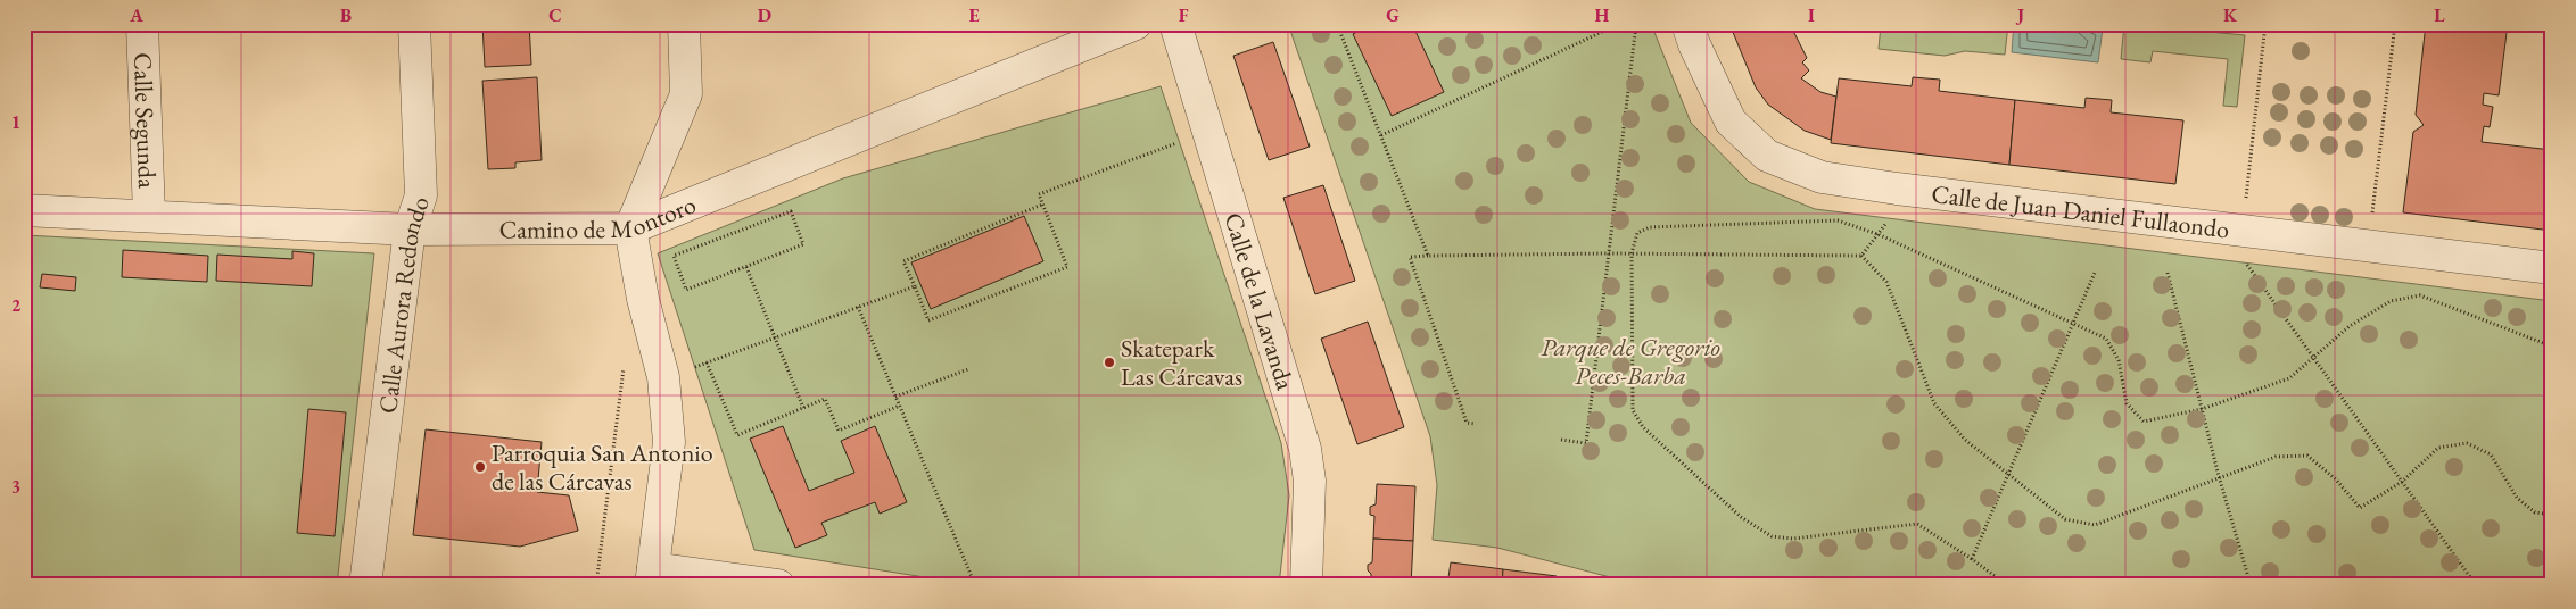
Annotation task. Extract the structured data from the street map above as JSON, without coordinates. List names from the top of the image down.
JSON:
{
  "streets": {
    "street": [
      "Calle Segunda",
      "Calle de Juan Daniel Fullaondo",
      "Camino de Montoro",
      "Calle de la Lavanda",
      "Calle Aurora Redondo"
    ]
  },
  "crossings": [
    ["Calle Segunda", "Camino de Montoro"],
    ["Camino de Montoro", "Calle Aurora Redondo"]
  ],
  "parks": ["Parque de Gregorio Peces-Barba"],
  "places": ["Skatepark Las Cárcavas", "Parroquia San Antonio de las Cárcavas"],
  "grid": {
    "columns": [
      "A",
      "B",
      "C",
      "D",
      "E",
      "F",
      "G",
      "H",
      "I",
      "J",
      "K",
      "L"
    ],
    "rows": ["1", "2", "3"]
  }
}
